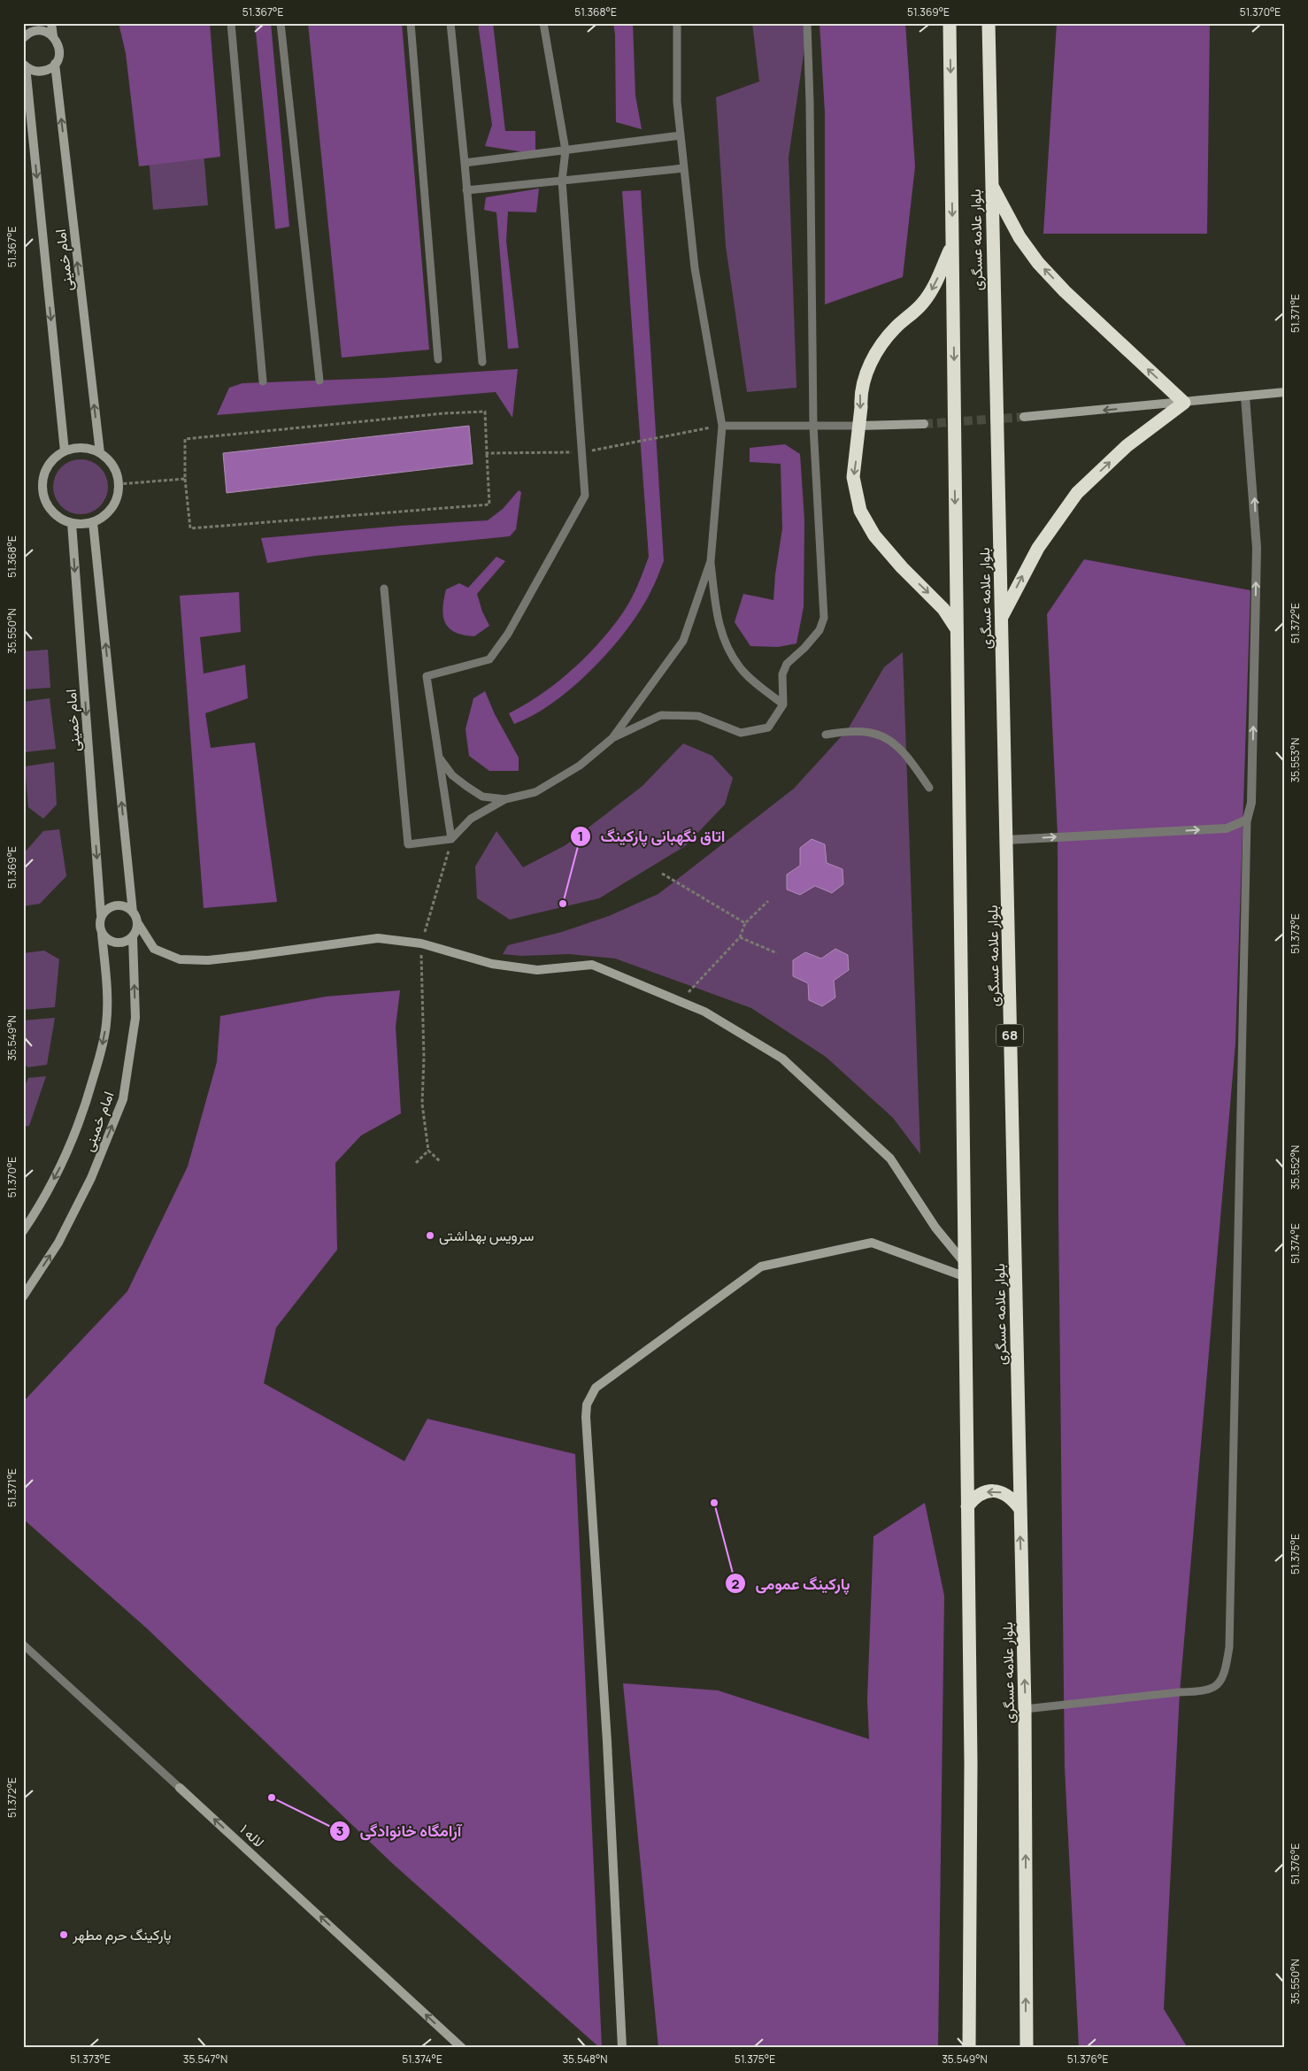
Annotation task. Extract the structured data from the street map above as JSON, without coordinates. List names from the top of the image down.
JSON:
{
  "streets": {
    "highway": ["بلوار علامه عسگری", "68"],
    "street": ["امام خمینی", "لاله ۱"]
  },
  "one_way": ["لاله ۱"],
  "places": [
    "اتاق نگهبانی پارکینگ",
    "سرویس بهداشتی",
    "پارکینگ عمومی",
    "آرامگاه خانوادگی",
    "پارکینگ حرم مطهر"
  ],
  "coordinates": [
    "51.367°E",
    "51.368°E",
    "51.369°E",
    "51.370°E",
    "51.371°E",
    "51.372°E",
    "35.550°N",
    "35.553°N",
    "51.373°E",
    "35.549°N",
    "35.552°N",
    "51.374°E",
    "51.375°E",
    "51.376°E",
    "35.547°N",
    "35.548°N"
  ]
}
